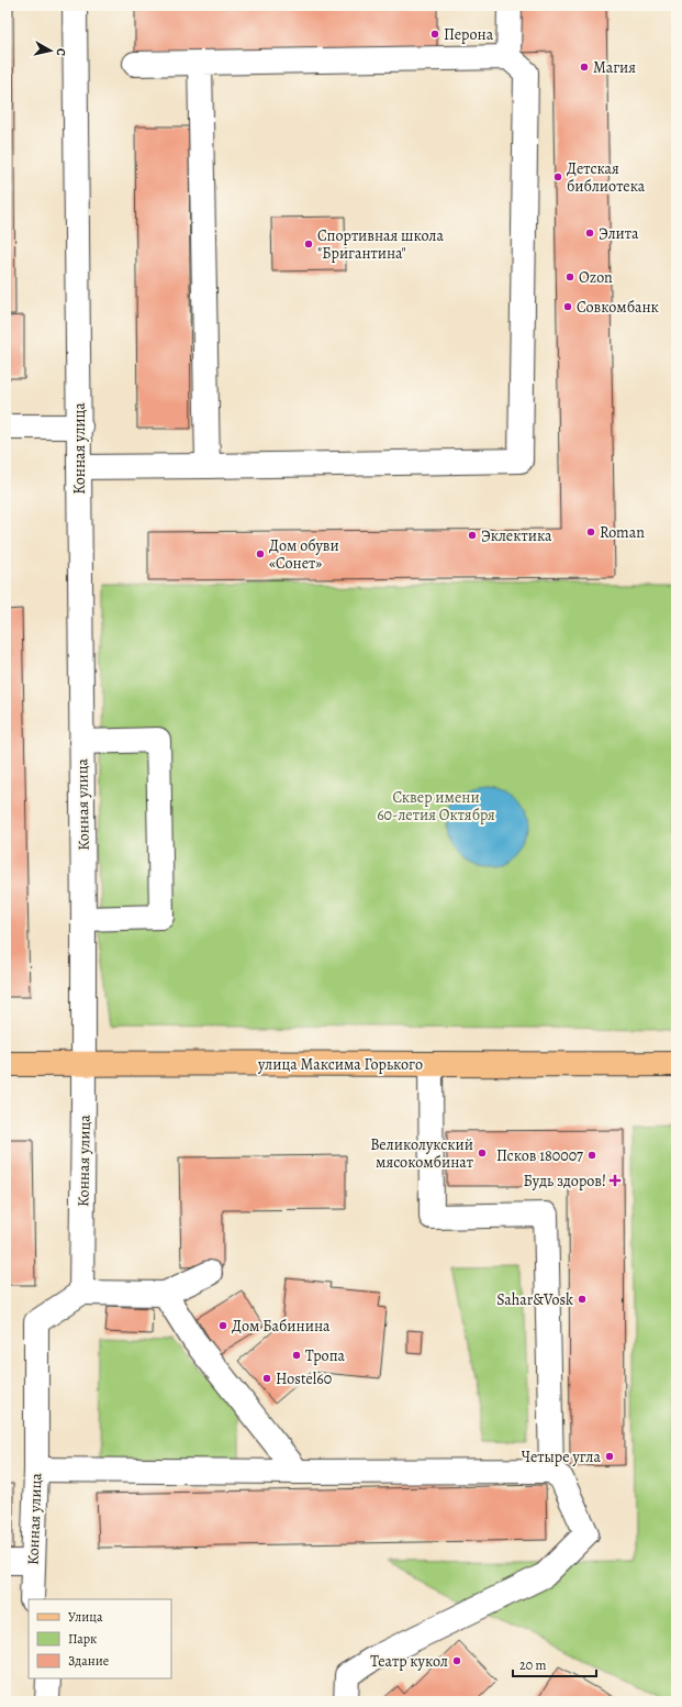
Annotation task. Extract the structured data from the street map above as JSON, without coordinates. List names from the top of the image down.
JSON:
{
  "streets": {
    "main road": ["улица Максима Горького"],
    "street": ["Конная улица"]
  },
  "crossings": [
    ["Конная улица", "улица Максима Горького"]
  ],
  "parks": ["Сквер имени 60-летия Октября"],
  "places": {
    "other": [
      "Перона",
      "Магия",
      "Детская библиотека",
      "Элита",
      "Спортивная школа \"Бригантина\"",
      "Ozon",
      "Совкомбанк",
      "Roman",
      "Эклектика",
      "Дом обуви «Сонет»",
      "Великолукский мясокомбинат",
      "Псков 180007",
      "Sahar&Vosk",
      "Дом Бабинина",
      "Тропа",
      "Hostel60",
      "Четыре угла",
      "Театр кукол"
    ],
    "health": ["Будь здоров!"]
  },
  "legend": ["Улица", "Парк", "Здание"],
  "scale_bar": "20 m",
  "north": "right"
}
